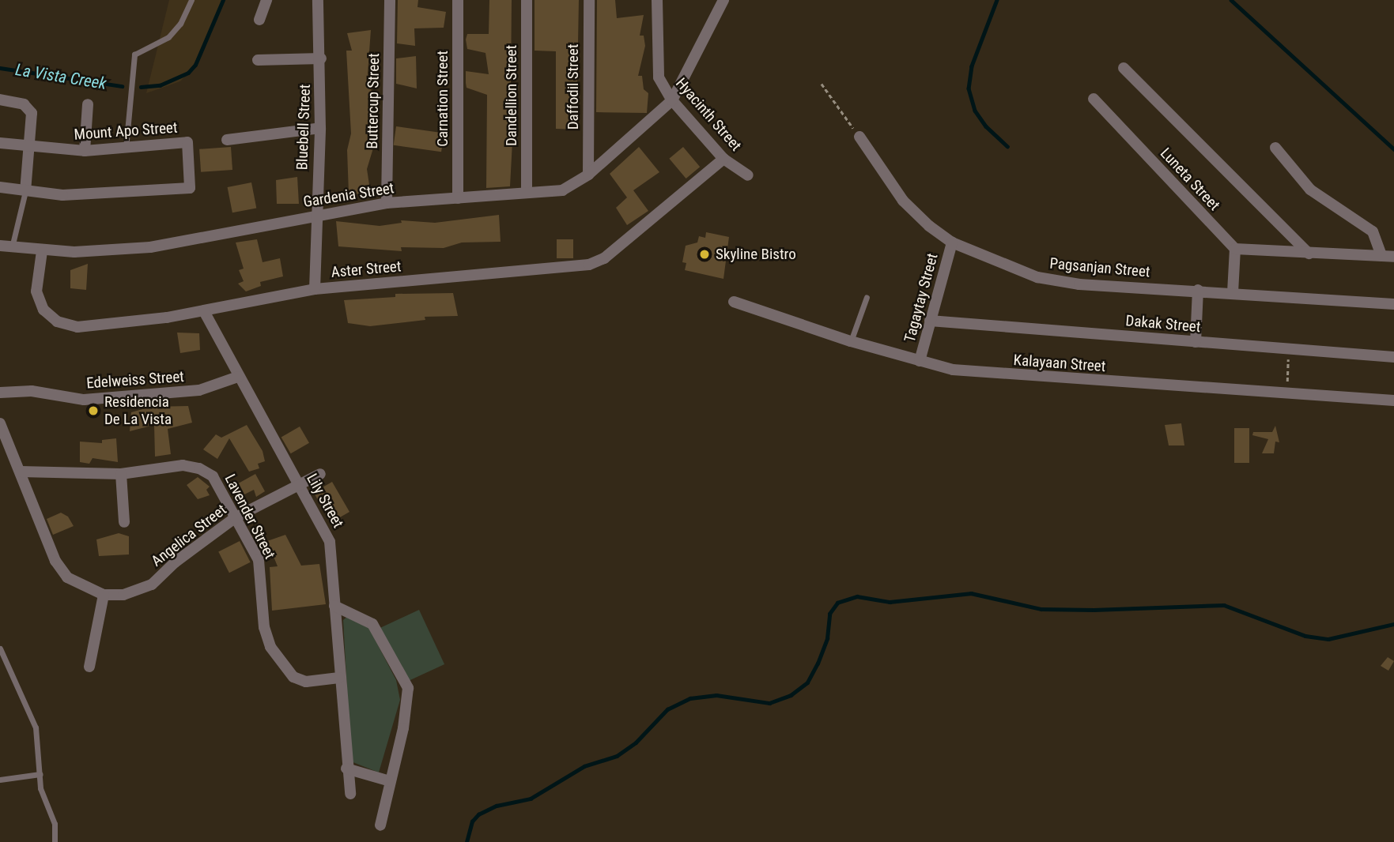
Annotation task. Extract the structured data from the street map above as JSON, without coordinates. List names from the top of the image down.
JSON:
{
  "streets": {
    "street": [
      "Daffodil Street",
      "Dandellion Street",
      "Carnation Street",
      "Buttercup Street",
      "Hyacinth Street",
      "Bluebell Street",
      "Mount Apo Street",
      "Luneta Street",
      "Gardenia Street",
      "Pagsanjan Street",
      "Aster Street",
      "Tagaytay Street",
      "Dakak Street",
      "Kalayaan Street",
      "Edelweiss Street",
      "Lily Street",
      "Lavender Street",
      "Angelica Street"
    ]
  },
  "crossings": [
    ["Daffodil Street", "Gardenia Street"],
    ["Dandellion Street", "Gardenia Street"],
    ["Carnation Street", "Gardenia Street"],
    ["Buttercup Street", "Gardenia Street"],
    ["Hyacinth Street", "Gardenia Street"],
    ["Hyacinth Street", "Aster Street"],
    ["Bluebell Street", "Gardenia Street"],
    ["Bluebell Street", "Aster Street"],
    ["Gardenia Street", "Aster Street"],
    ["Pagsanjan Street", "Tagaytay Street"],
    ["Aster Street", "Lily Street"],
    ["Tagaytay Street", "Dakak Street"],
    ["Tagaytay Street", "Kalayaan Street"],
    ["Edelweiss Street", "Lily Street"],
    ["Lily Street", "Lavender Street"],
    ["Lily Street", "Angelica Street"],
    ["Lavender Street", "Angelica Street"]
  ],
  "water": ["La Vista Creek"],
  "places": ["Skyline Bistro", "Residencia De La Vista"]
}
